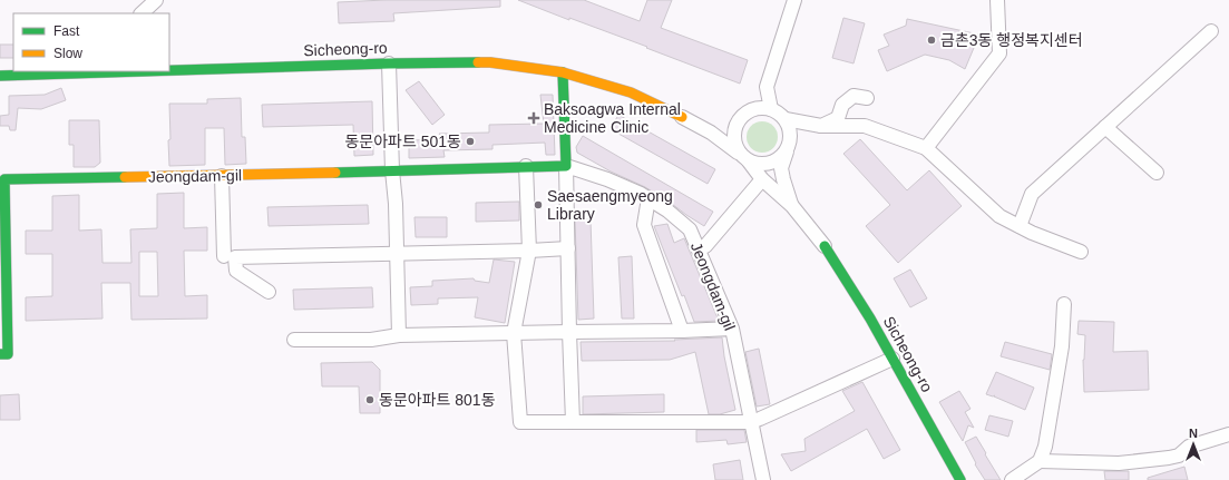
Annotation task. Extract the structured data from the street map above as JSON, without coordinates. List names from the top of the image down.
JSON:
{
  "streets": {
    "street": ["Sicheong-ro", "Jeongdam-gil"]
  },
  "places": {
    "other": [
      "금촌3동 행정복지센터",
      "동문아파트 501동",
      "Saesaengmyeong Library",
      "동문아파트 801동"
    ],
    "health": ["Baksoagwa Internal Medicine Clinic"]
  },
  "legend": ["Fast", "Slow"],
  "north": "top"
}
